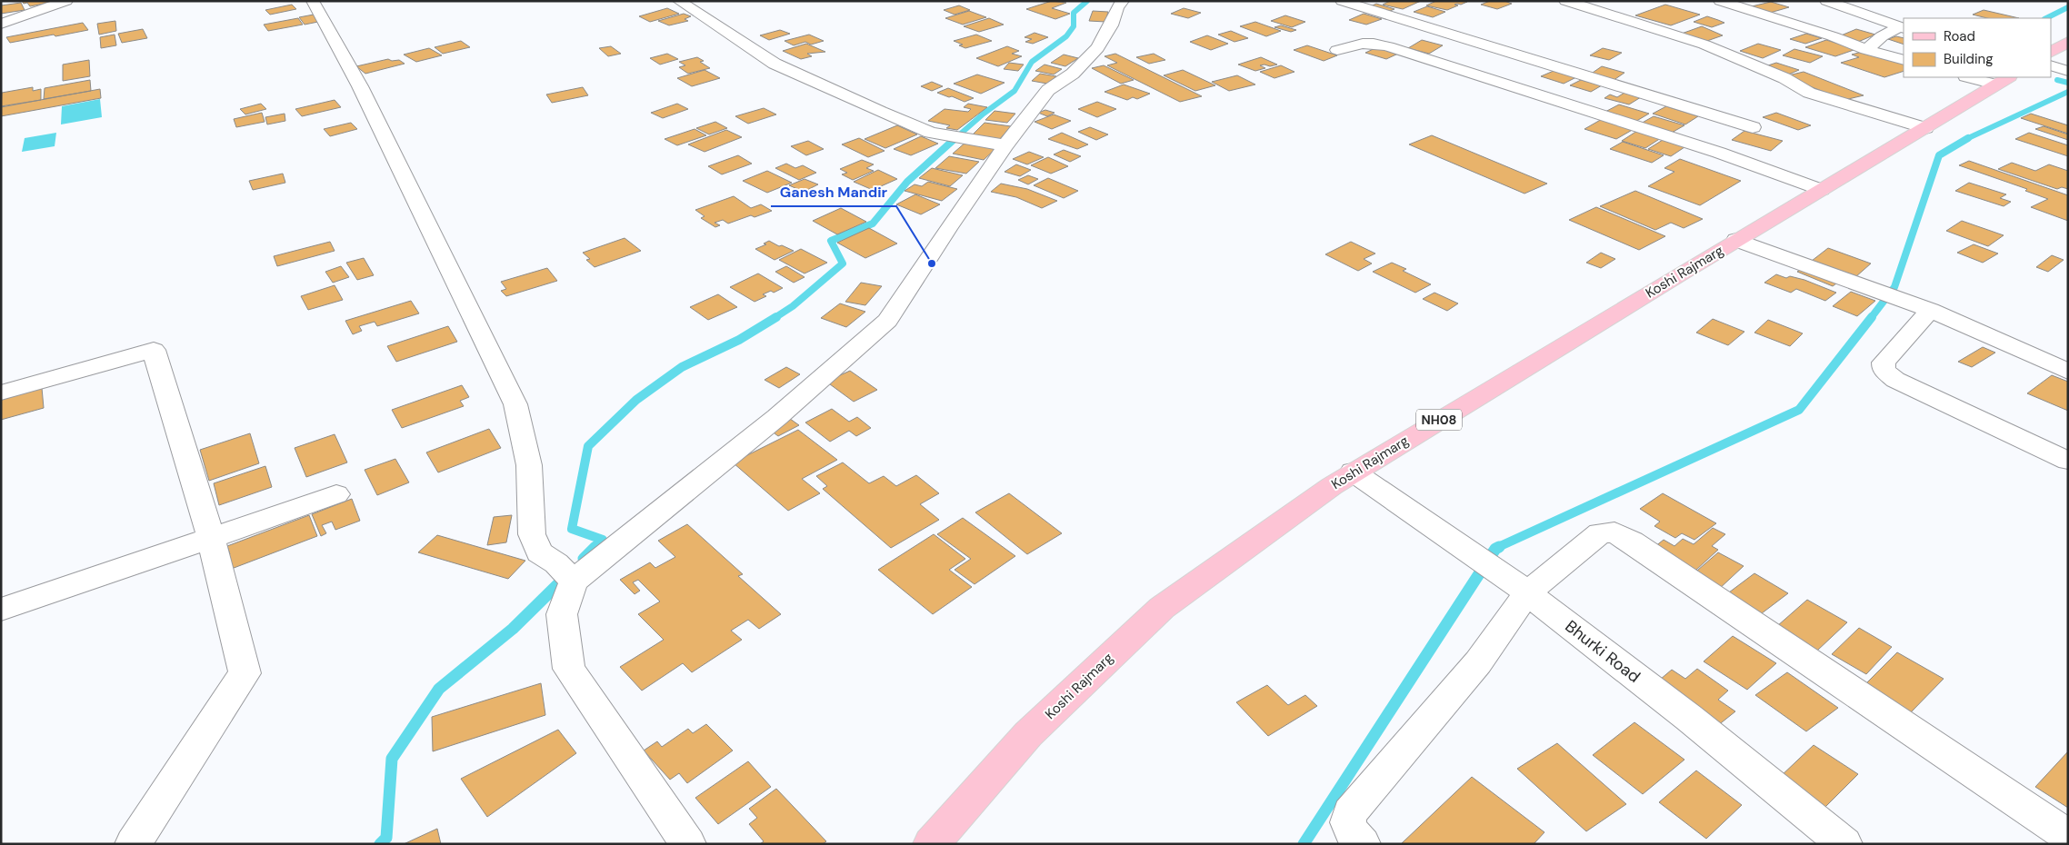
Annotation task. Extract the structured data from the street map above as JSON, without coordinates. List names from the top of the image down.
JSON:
{
  "streets": {
    "main road": ["Koshi Rajmarg", "NH08"],
    "street": ["Bhurki Road"]
  },
  "crossings": [
    ["Koshi Rajmarg", "Bhurki Road"]
  ],
  "places": ["Ganesh Mandir"],
  "legend": ["Road", "Building"]
}
